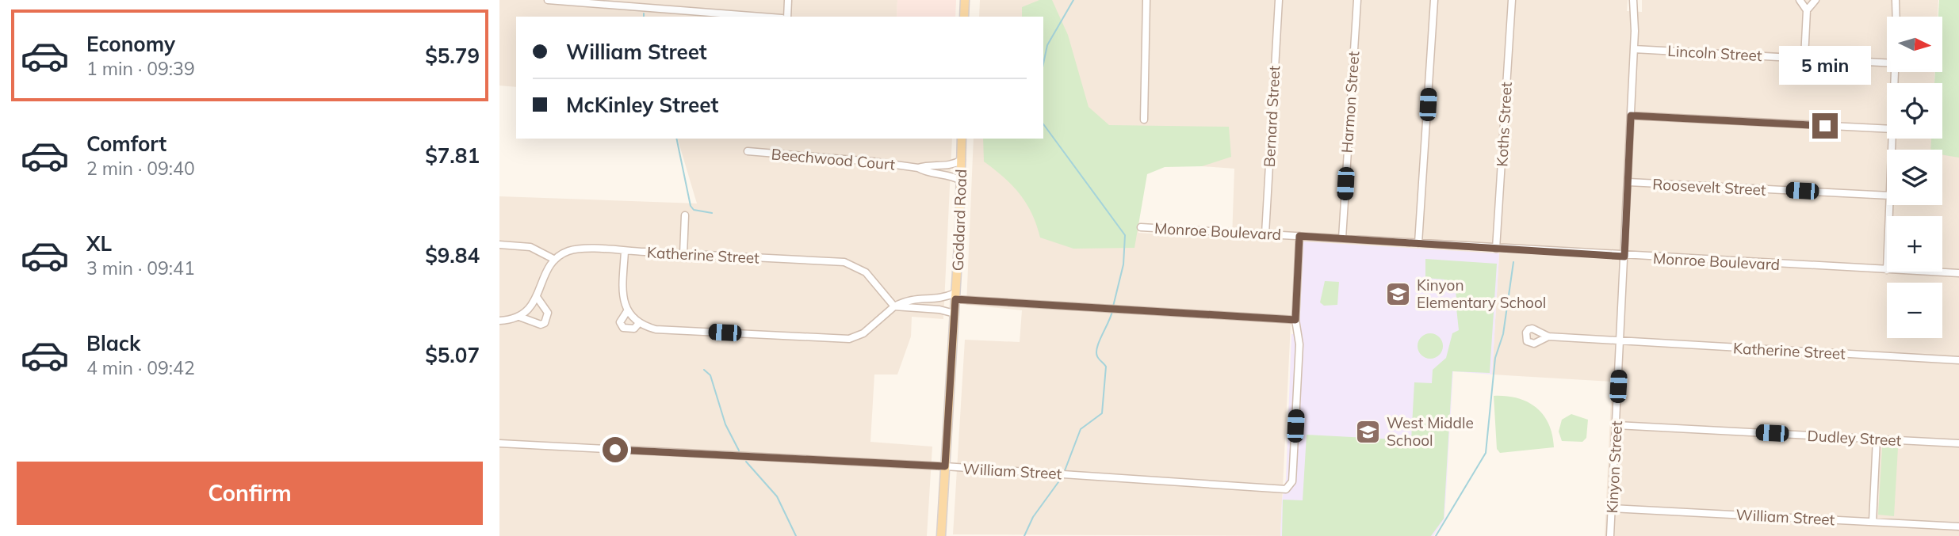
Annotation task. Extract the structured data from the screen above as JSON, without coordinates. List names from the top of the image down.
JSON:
{
  "streets": {
    "main road": ["Goddard Road"],
    "street": [
      "Lincoln Street",
      "Harmon Street",
      "Bernard Street",
      "Koths Street",
      "Beechwood Court",
      "Roosevelt Street",
      "Monroe Boulevard",
      "Katherine Street",
      "Dudley Street",
      "Kinyon Street",
      "William Street"
    ]
  },
  "crossings": [
    ["Lincoln Street", "Kinyon Street"],
    ["Harmon Street", "Monroe Boulevard"],
    ["Bernard Street", "Monroe Boulevard"],
    ["Koths Street", "Monroe Boulevard"],
    ["Beechwood Court", "Goddard Road"],
    ["Roosevelt Street", "Kinyon Street"],
    ["Goddard Road", "William Street"],
    ["Monroe Boulevard", "Kinyon Street"],
    ["Katherine Street", "Kinyon Street"],
    ["Dudley Street", "Kinyon Street"],
    ["Kinyon Street", "William Street"]
  ],
  "places": {
    "school or university": ["Kinyon Elementary School", "West Middle School"]
  },
  "north": "right",
  "page": {
    "list": [
      {
        "name": "Economy",
        "note": "1 min · 09:39",
        "value": "$5.79"
      },
      {
        "name": "Comfort",
        "note": "2 min · 09:40",
        "value": "$7.81"
      },
      {
        "name": "XL",
        "note": "3 min · 09:41",
        "value": "$9.84"
      },
      {
        "name": "Black",
        "note": "4 min · 09:42",
        "value": "$5.07"
      }
    ],
    "map_buttons": ["+", "−"],
    "banner": ["William Street", "McKinley Street"],
    "bubble": "5 min",
    "buttons": "Confirm"
  }
}
